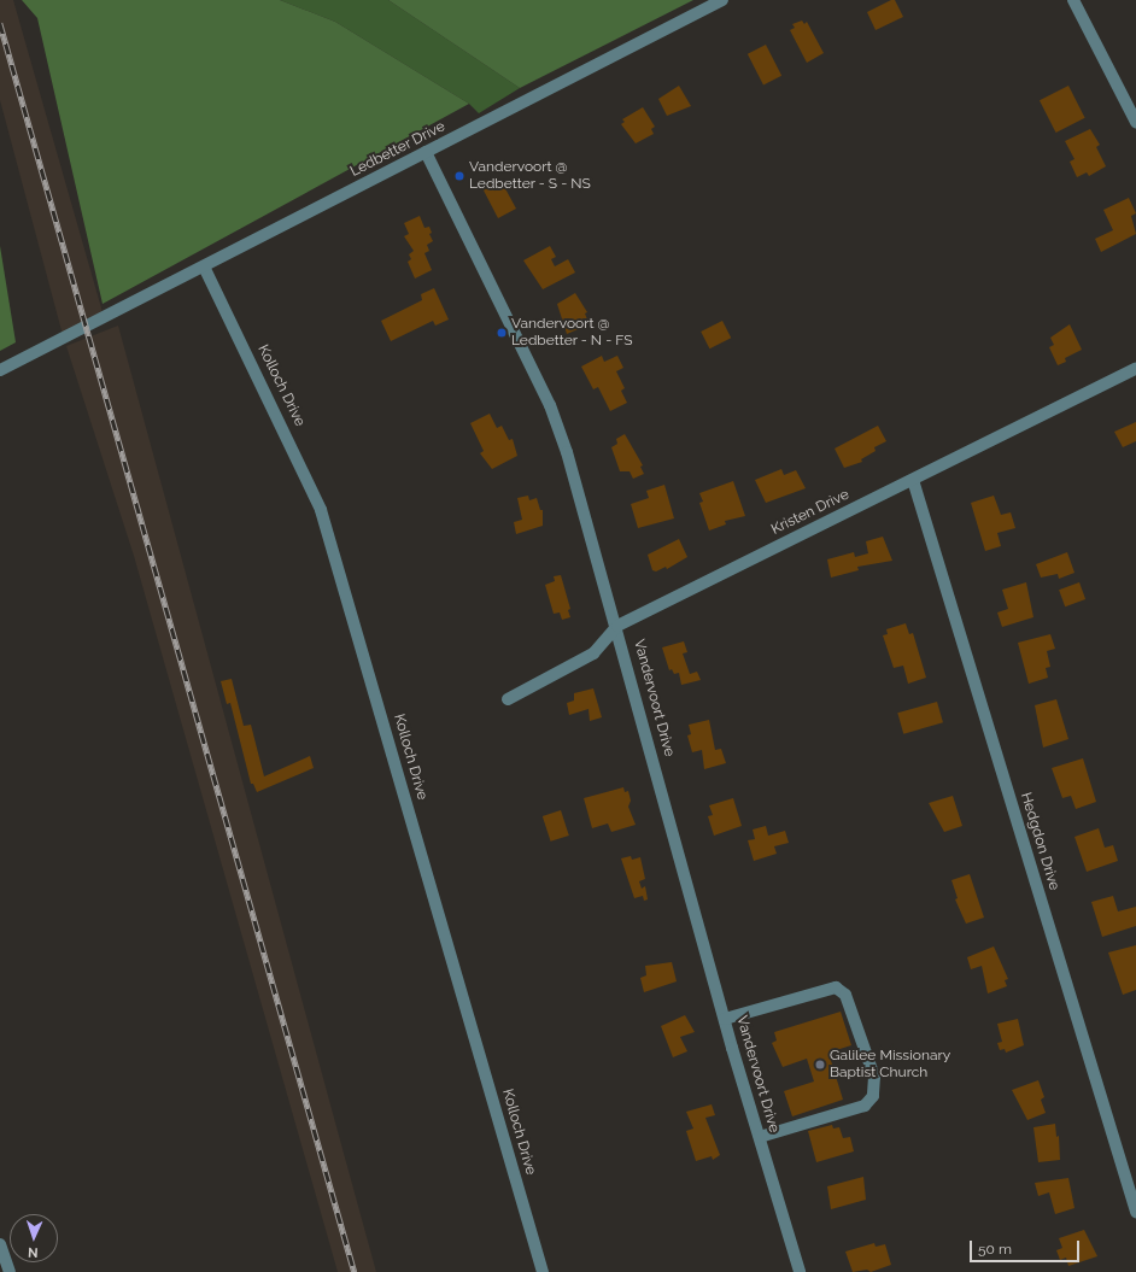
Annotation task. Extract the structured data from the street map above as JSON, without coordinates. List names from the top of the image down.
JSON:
{
  "streets": {
    "street": [
      "Ledbetter Drive",
      "Kolloch Drive",
      "Kristen Drive",
      "Vandervoort Drive",
      "Hedgdon Drive"
    ]
  },
  "crossings": [
    ["Ledbetter Drive", "Kolloch Drive"],
    ["Ledbetter Drive", "Vandervoort Drive"],
    ["Kristen Drive", "Vandervoort Drive"],
    ["Kristen Drive", "Hedgdon Drive"]
  ],
  "places": ["Vandervoort @ Ledbetter - S - NS", "Vandervoort @ Ledbetter - N - FS", "Galilee Missionary Baptist Church"],
  "scale_bar": "50 m",
  "north": "bottom"
}
